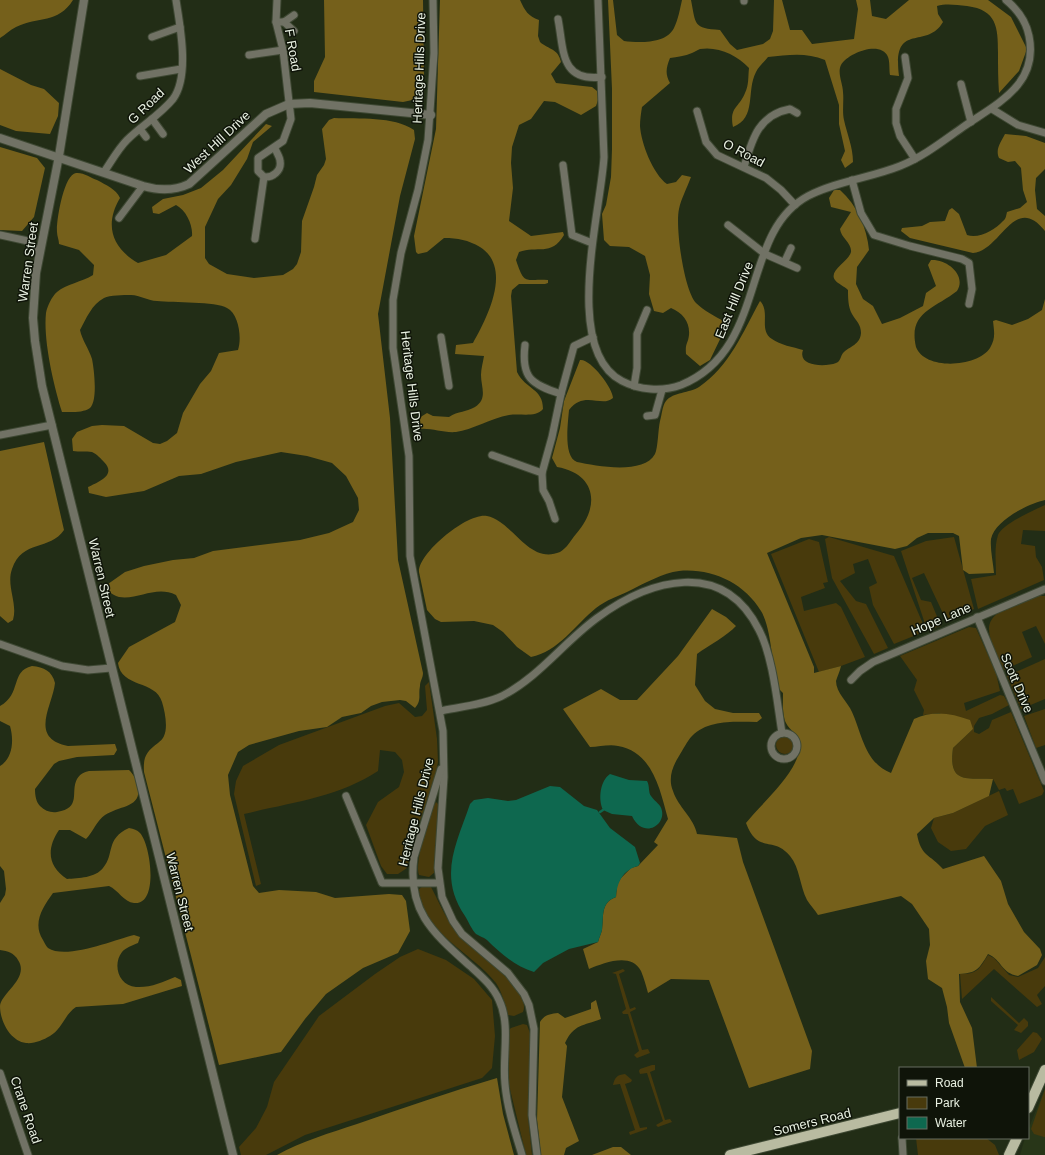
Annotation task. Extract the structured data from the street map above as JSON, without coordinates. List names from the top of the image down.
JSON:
{
  "streets": {
    "main road": ["Somers Road"],
    "street": [
      "F Road",
      "Heritage Hills Drive",
      "G Road",
      "West Hill Drive",
      "O Road",
      "Warren Street",
      "East Hill Drive",
      "Hope Lane",
      "Scott Drive",
      "Crane Road"
    ]
  },
  "crossings": [
    ["F Road", "West Hill Drive"],
    ["Heritage Hills Drive", "West Hill Drive"],
    ["G Road", "West Hill Drive"],
    ["West Hill Drive", "Warren Street"],
    ["O Road", "East Hill Drive"],
    ["Hope Lane", "Scott Drive"]
  ],
  "legend": ["Road", "Park", "Water"]
}
